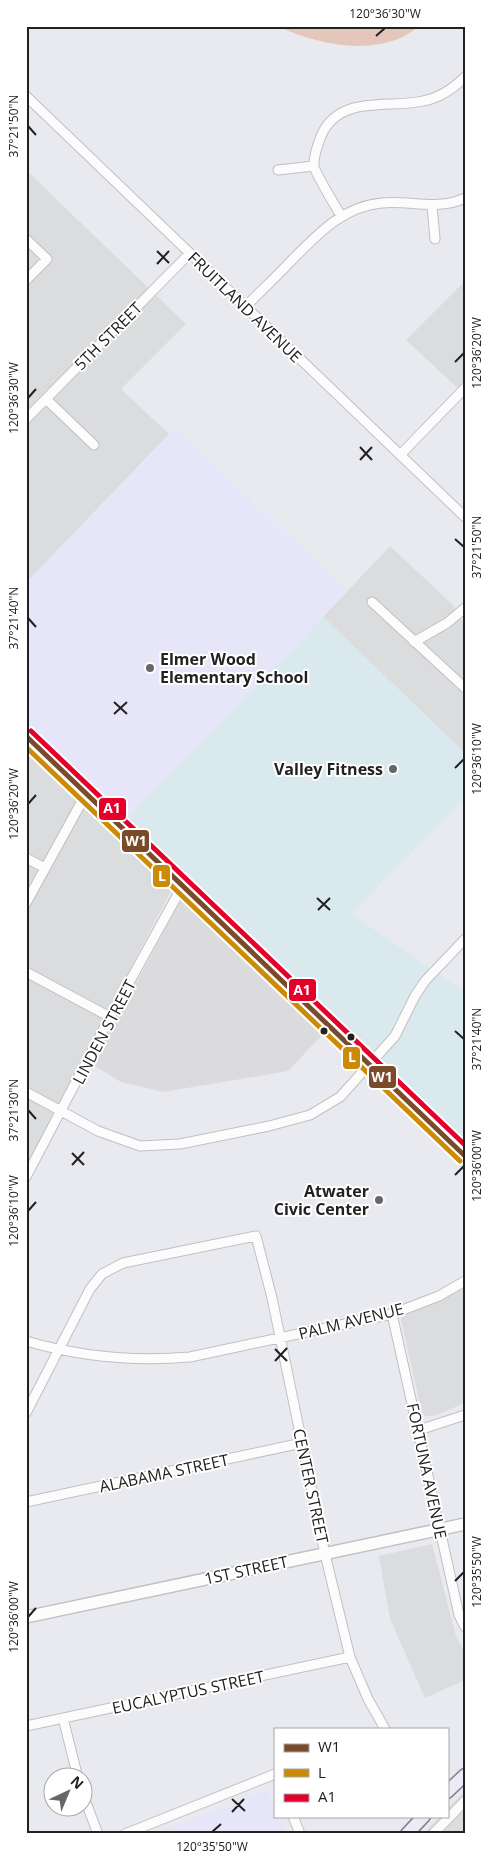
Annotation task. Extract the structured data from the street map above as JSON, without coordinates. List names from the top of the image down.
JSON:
{
  "streets": {
    "street": [
      "FRUITLAND AVENUE",
      "5TH STREET",
      "LINDEN STREET",
      "PALM AVENUE",
      "FORTUNA AVENUE",
      "ALABAMA STREET",
      "CENTER STREET",
      "1ST STREET",
      "EUCALYPTUS STREET"
    ]
  },
  "crossings": [
    ["FRUITLAND AVENUE", "5TH STREET"],
    ["PALM AVENUE", "FORTUNA AVENUE"],
    ["PALM AVENUE", "CENTER STREET"],
    ["FORTUNA AVENUE", "1ST STREET"],
    ["ALABAMA STREET", "CENTER STREET"],
    ["CENTER STREET", "1ST STREET"],
    ["CENTER STREET", "EUCALYPTUS STREET"]
  ],
  "places": ["Elmer Wood Elementary School", "Valley Fitness", "Atwater Civic Center"],
  "lines": ["transit line A1", "transit line W1", "transit line L"],
  "legend": ["W1", "L", "A1"],
  "north": "top right",
  "coordinates": [
    "120°36'30\"W",
    "37°21'50\"N",
    "120°36'20\"W",
    "37°21'40\"N",
    "120°36'10\"W",
    "37°21'30\"N",
    "120°36'00\"W",
    "120°35'50\"W"
  ]
}
